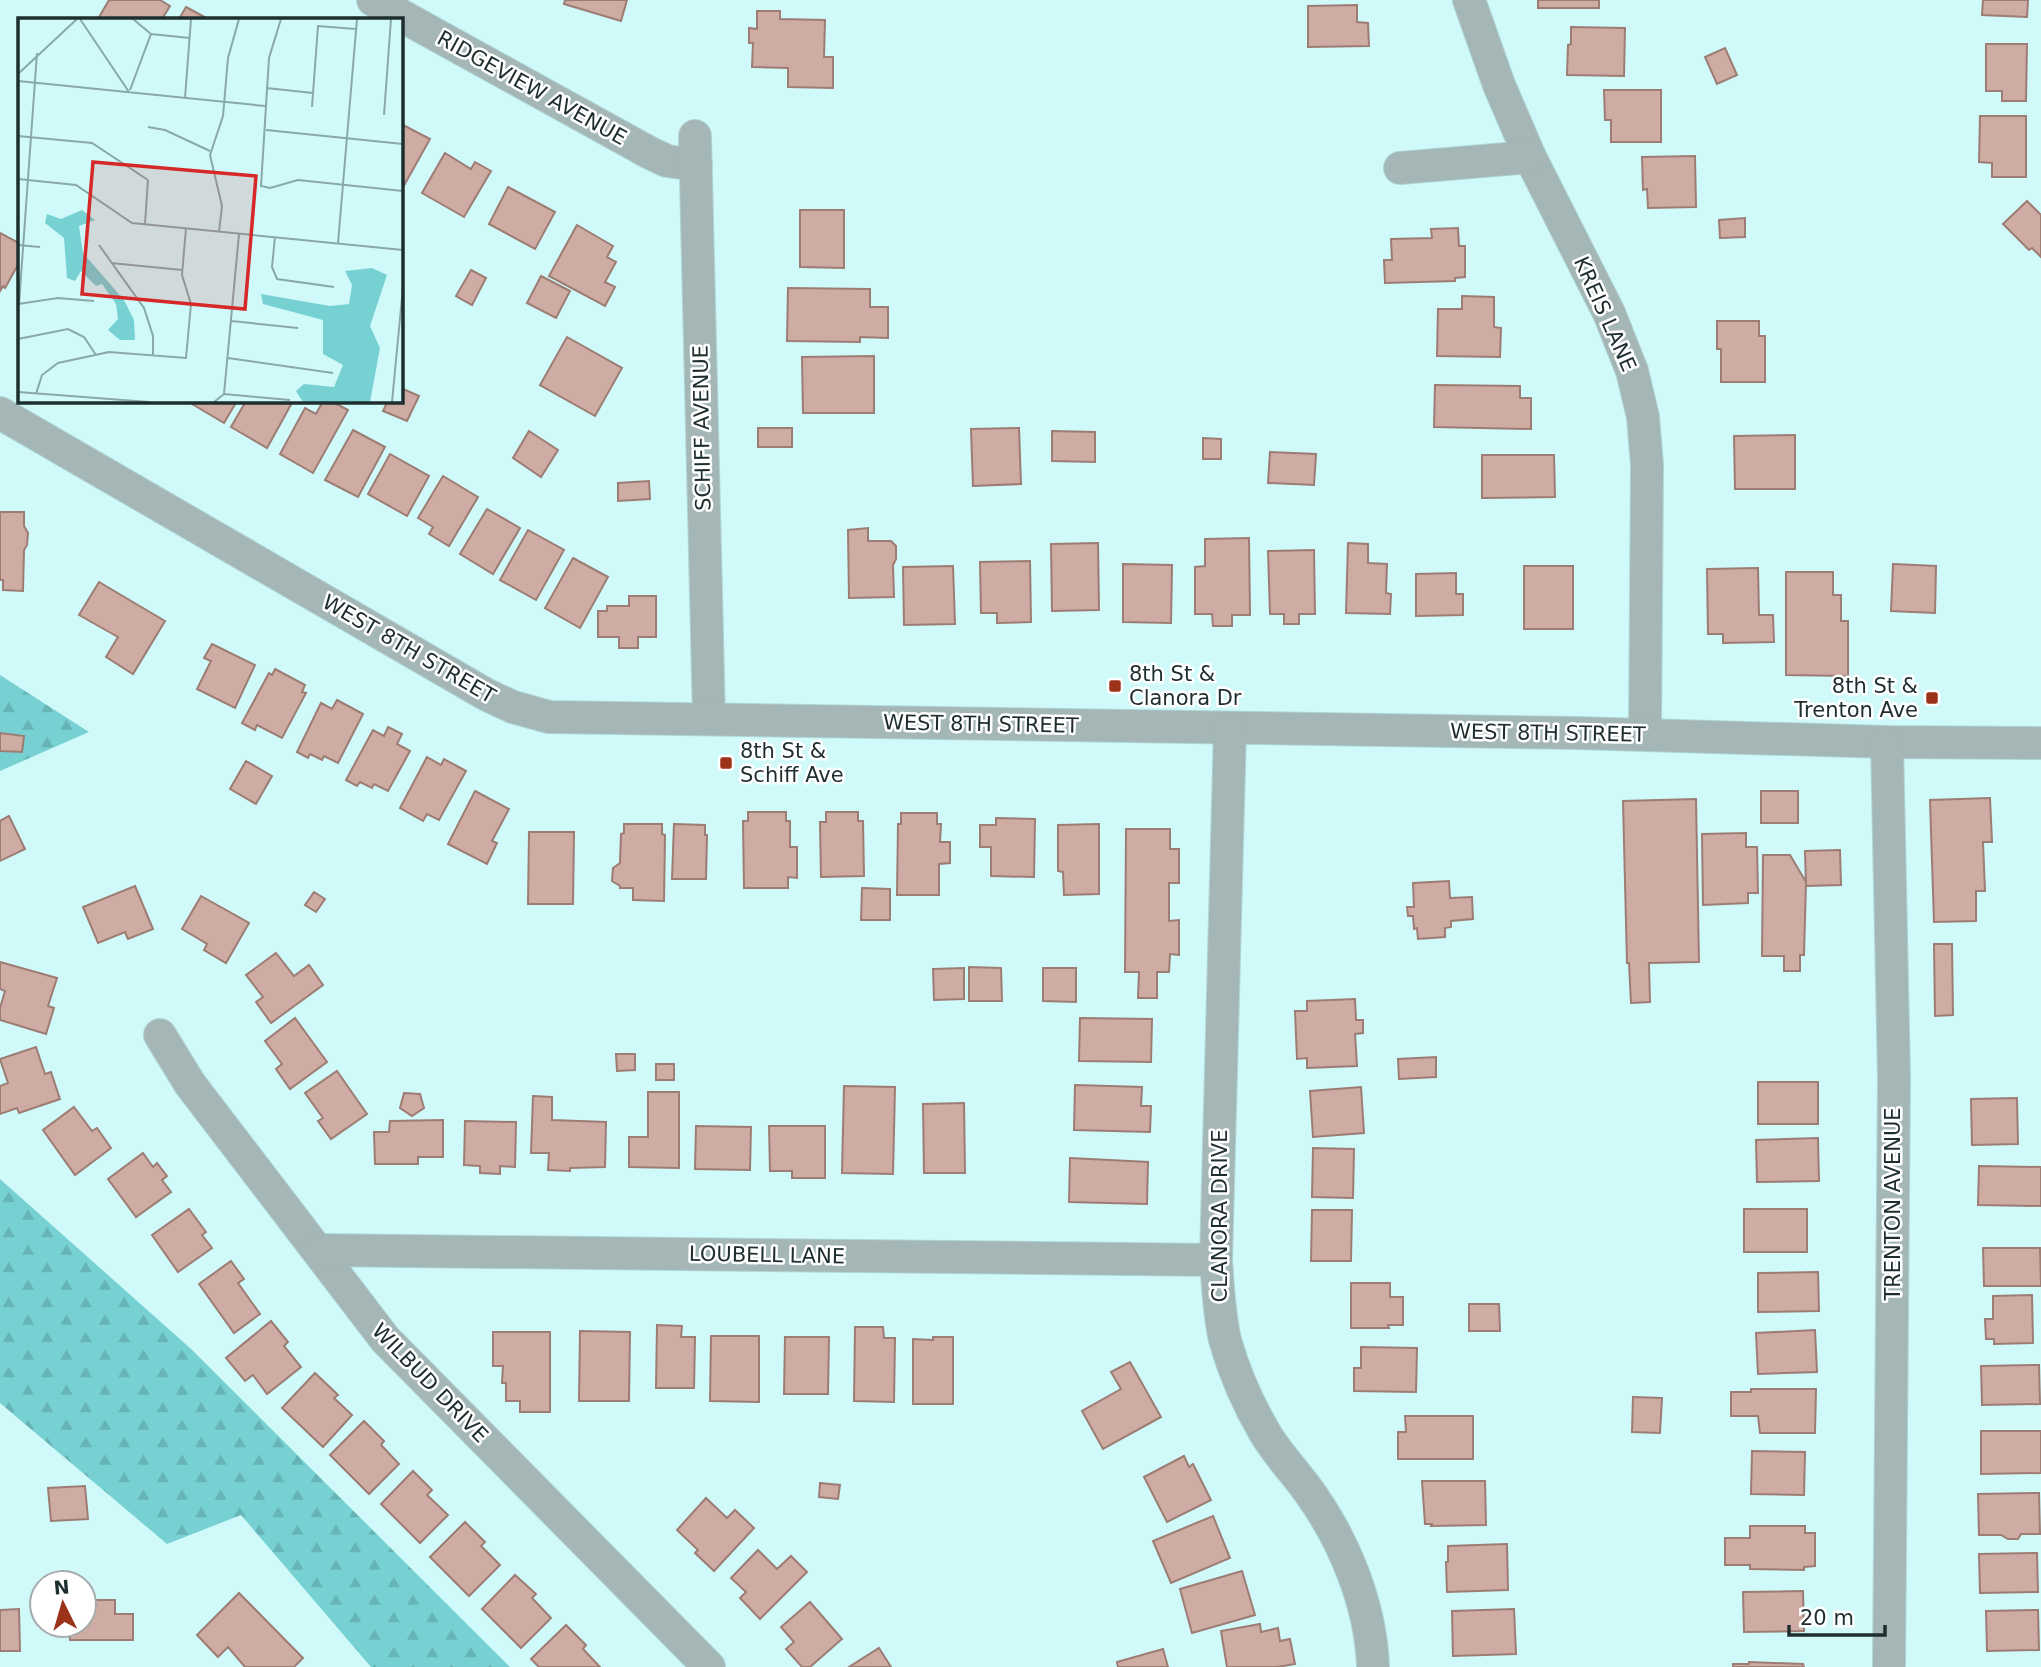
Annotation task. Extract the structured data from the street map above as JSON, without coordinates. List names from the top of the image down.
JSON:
{
  "streets": {
    "street": [
      "RIDGEVIEW AVENUE",
      "KREIS LANE",
      "SCHIFF AVENUE",
      "WEST 8TH STREET",
      "TRENTON AVENUE",
      "CLANORA DRIVE",
      "LOUBELL LANE",
      "WILBUD DRIVE"
    ]
  },
  "crossings": [
    ["RIDGEVIEW AVENUE", "SCHIFF AVENUE"],
    ["KREIS LANE", "WEST 8TH STREET"],
    ["SCHIFF AVENUE", "WEST 8TH STREET"],
    ["WEST 8TH STREET", "TRENTON AVENUE"],
    ["WEST 8TH STREET", "CLANORA DRIVE"],
    ["CLANORA DRIVE", "LOUBELL LANE"],
    ["LOUBELL LANE", "WILBUD DRIVE"]
  ],
  "places": {
    "transit": ["8th St & Clanora Dr", "8th St & Trenton Ave", "8th St & Schiff Ave"]
  },
  "scale_bar": "20 m",
  "north": "top"
}
